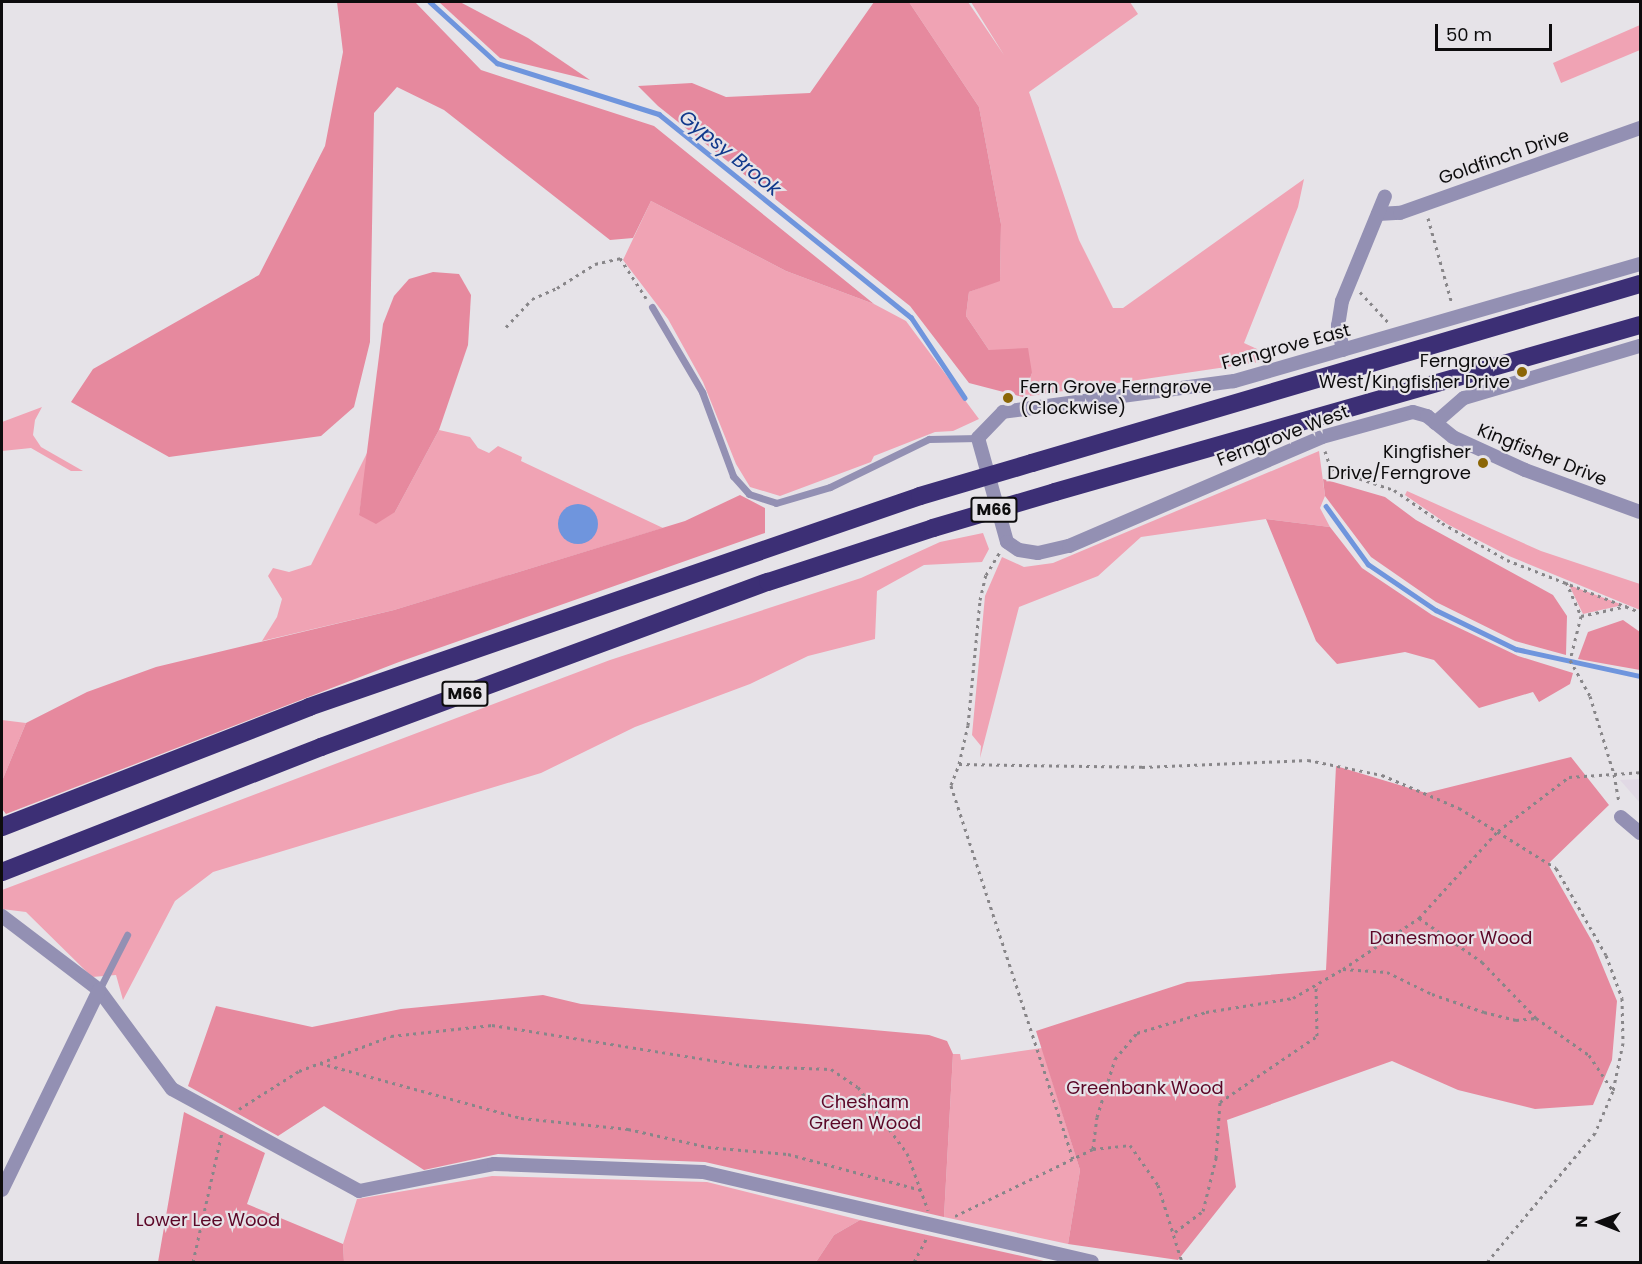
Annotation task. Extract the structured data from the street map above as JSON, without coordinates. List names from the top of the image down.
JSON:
{
  "streets": {
    "highway": ["M66"],
    "street": [
      "Goldfinch Drive",
      "Ferngrove East",
      "Ferngrove West",
      "Kingfisher Drive"
    ]
  },
  "crossings": [
    ["Ferngrove West", "Kingfisher Drive"]
  ],
  "water": ["Gypsy Brook"],
  "parks": [
    "Danesmoor Wood",
    "Greenbank Wood",
    "Chesham Green Wood",
    "Lower Lee Wood"
  ],
  "places": ["Ferngrove West/Kingfisher Drive", "Fern Grove Ferngrove (Clockwise)", "Kingfisher Drive/Ferngrove"],
  "scale_bar": "50 m",
  "north": "left"
}
